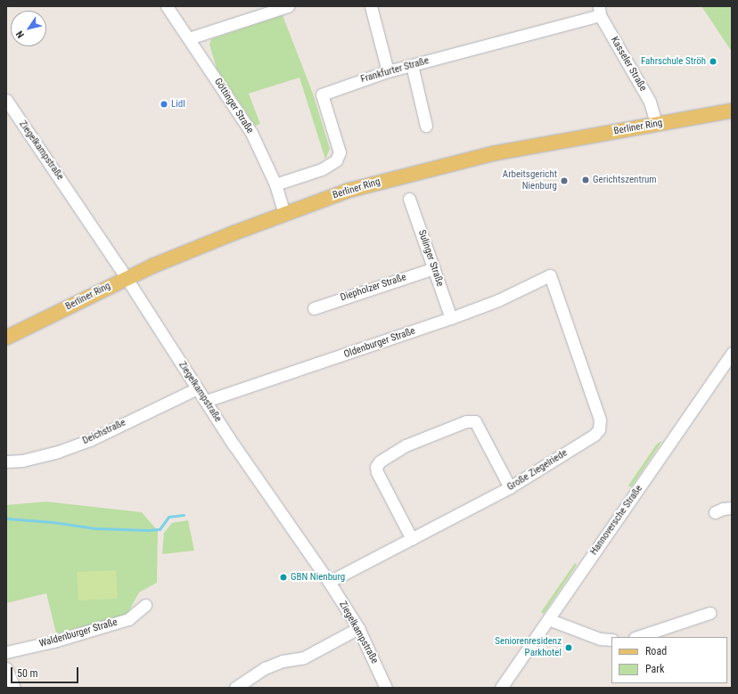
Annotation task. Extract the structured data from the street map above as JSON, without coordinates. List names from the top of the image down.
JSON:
{
  "streets": {
    "main road": ["Berliner Ring"],
    "street": [
      "Kasseler Straße",
      "Frankfurter Straße",
      "Göttinger Straße",
      "Ziegelkampstraße",
      "Sulinger Straße",
      "Diepholzer Straße",
      "Oldenburger Straße",
      "Deichstraße",
      "Große Ziegelriede",
      "Hannoversche Straße",
      "Waldenburger Straße"
    ]
  },
  "crossings": [
    ["Kasseler Straße", "Frankfurter Straße"],
    ["Kasseler Straße", "Berliner Ring"],
    ["Frankfurter Straße", "Göttinger Straße"],
    ["Göttinger Straße", "Berliner Ring"],
    ["Berliner Ring", "Ziegelkampstraße"],
    ["Ziegelkampstraße", "Oldenburger Straße"],
    ["Ziegelkampstraße", "Deichstraße"],
    ["Ziegelkampstraße", "Große Ziegelriede"],
    ["Sulinger Straße", "Diepholzer Straße"],
    ["Sulinger Straße", "Oldenburger Straße"],
    ["Oldenburger Straße", "Große Ziegelriede"]
  ],
  "places": [
    "Fahrschule Ströh",
    "Lidl",
    "Gerichtszentrum",
    "Arbeitsgericht Nienburg",
    "GBN Nienburg",
    "Seniorenresidenz Parkhotel"
  ],
  "legend": ["Road", "Park"],
  "scale_bar": "50 m",
  "north": "bottom left"
}
